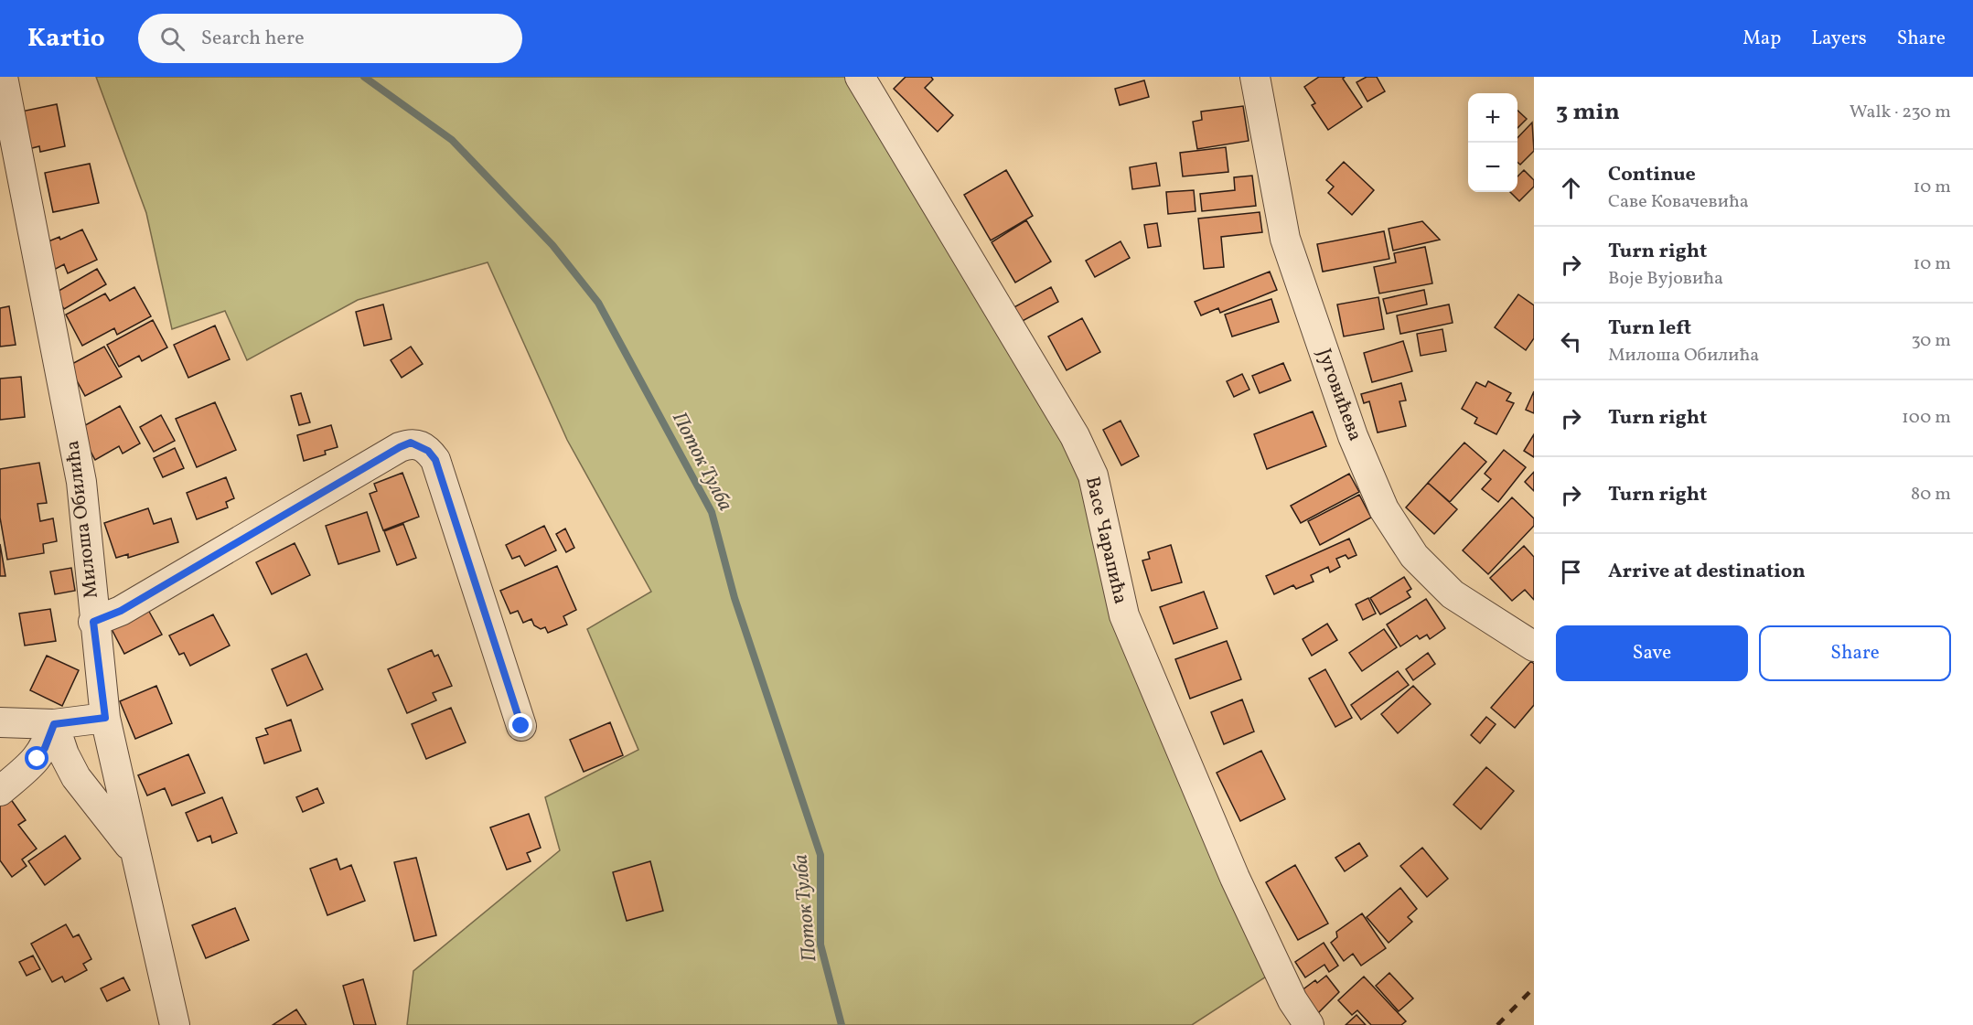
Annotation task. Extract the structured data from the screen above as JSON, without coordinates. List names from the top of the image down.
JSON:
{
  "streets": {
    "street": ["Југовићева", "Милоша Обилића", "Васе Чарапића"]
  },
  "water": ["Поток Тулба"],
  "page": {
    "header": "Kartio",
    "search": "Search here",
    "nav": ["Map", "Layers", "Share"],
    "heading": ["3 min", "Walk · 230 m"],
    "map_buttons": ["+", "−"],
    "list": [
      ["Continue", "Саве Ковачевића", "10 m"],
      ["Turn right", "Воје Вујовића", "10 m"],
      ["Turn left", "Милоша Обилића", "30 m"],
      ["Turn right", "100 m"],
      ["Turn right", "80 m"],
      "Arrive at destination"
    ],
    "buttons": ["Save", "Share"]
  }
}
